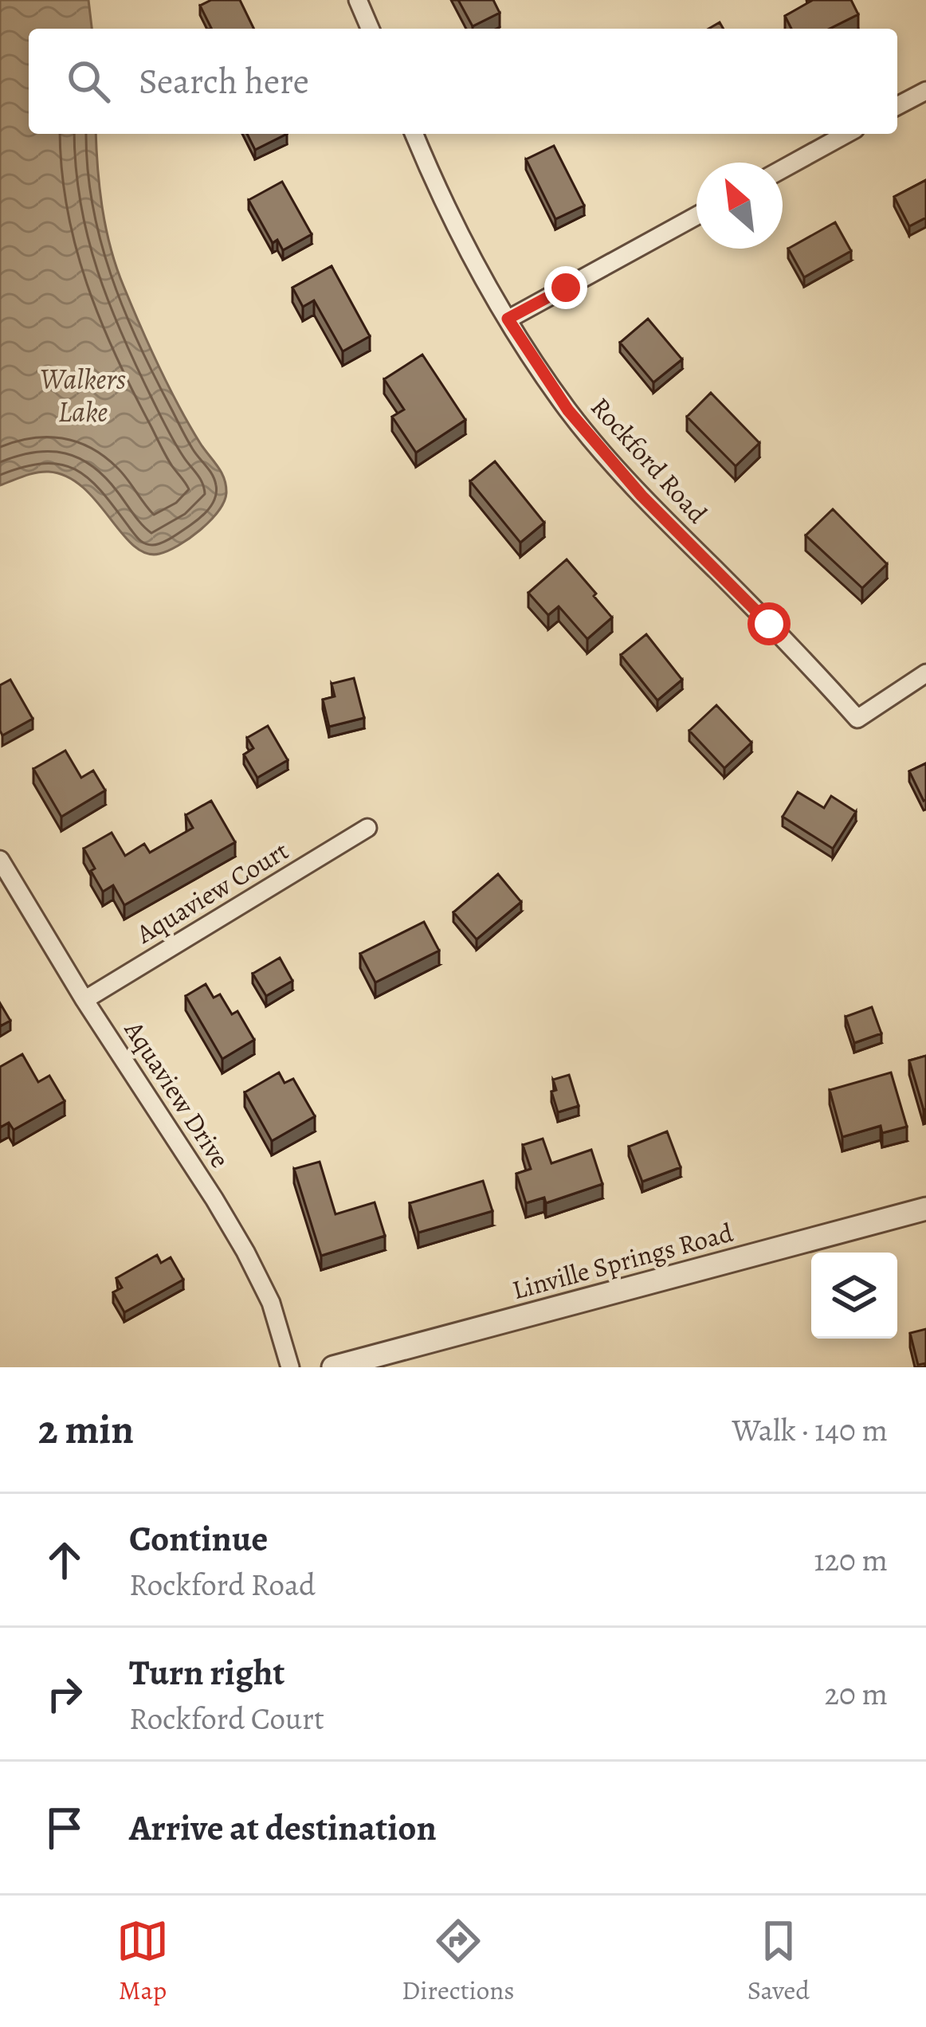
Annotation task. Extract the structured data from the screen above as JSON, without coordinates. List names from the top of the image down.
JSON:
{
  "streets": {
    "street": [
      "Rockford Road",
      "Aquaview Court",
      "Aquaview Drive",
      "Linville Springs Road"
    ]
  },
  "crossings": [
    ["Aquaview Court", "Aquaview Drive"]
  ],
  "water": ["Walkers Lake"],
  "north": "top left",
  "page": {
    "search": "Search here",
    "heading": ["2 min", "Walk · 140 m"],
    "list": [
      ["Continue", "Rockford Road", "120 m"],
      ["Turn right", "Rockford Court", "20 m"],
      "Arrive at destination"
    ],
    "nav": ["Map", "Directions", "Saved"]
  }
}
